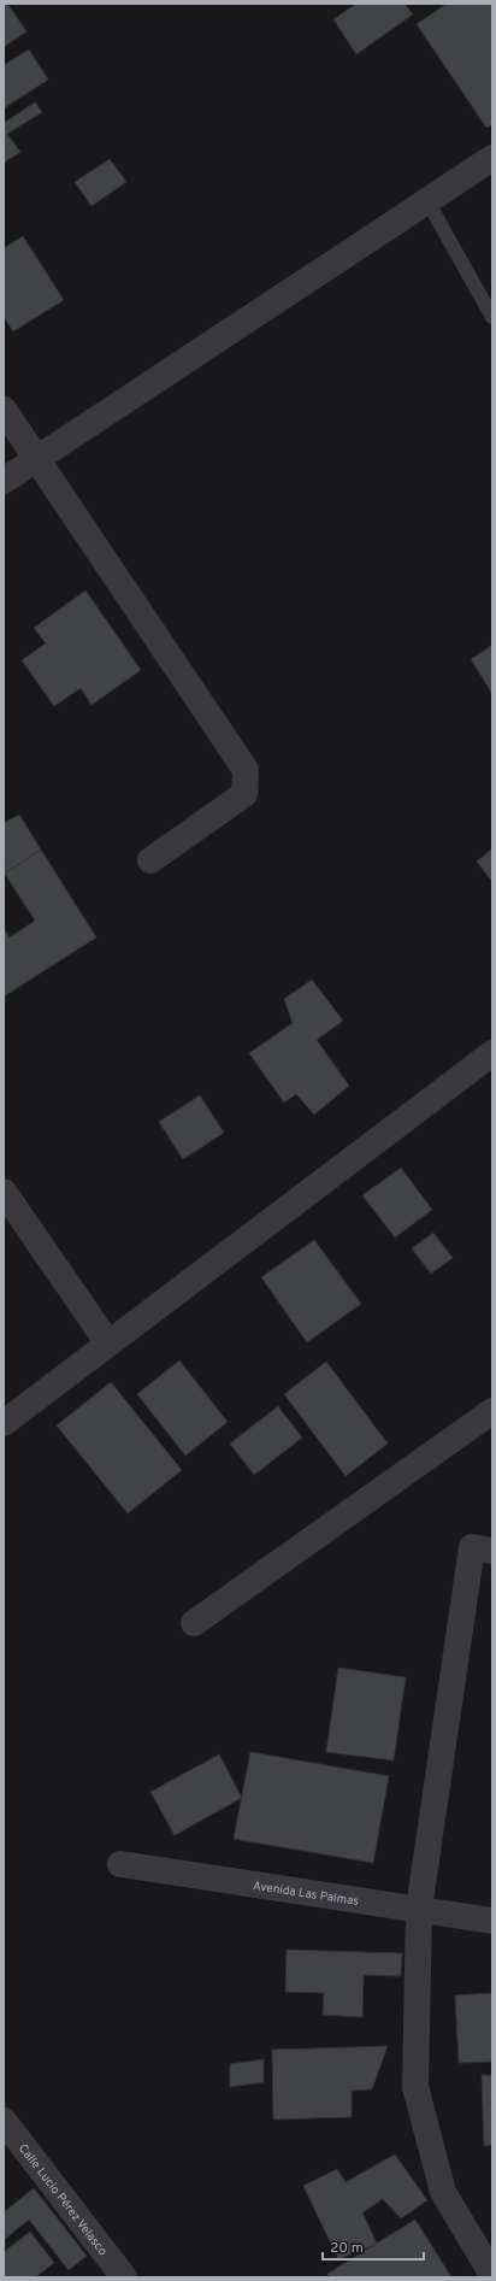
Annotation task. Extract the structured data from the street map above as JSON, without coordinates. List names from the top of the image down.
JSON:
{
  "streets": {
    "street": ["Avenida Las Palmas", "Calle Lucio Pérez Velasco"]
  },
  "scale_bar": "20 m"
}
